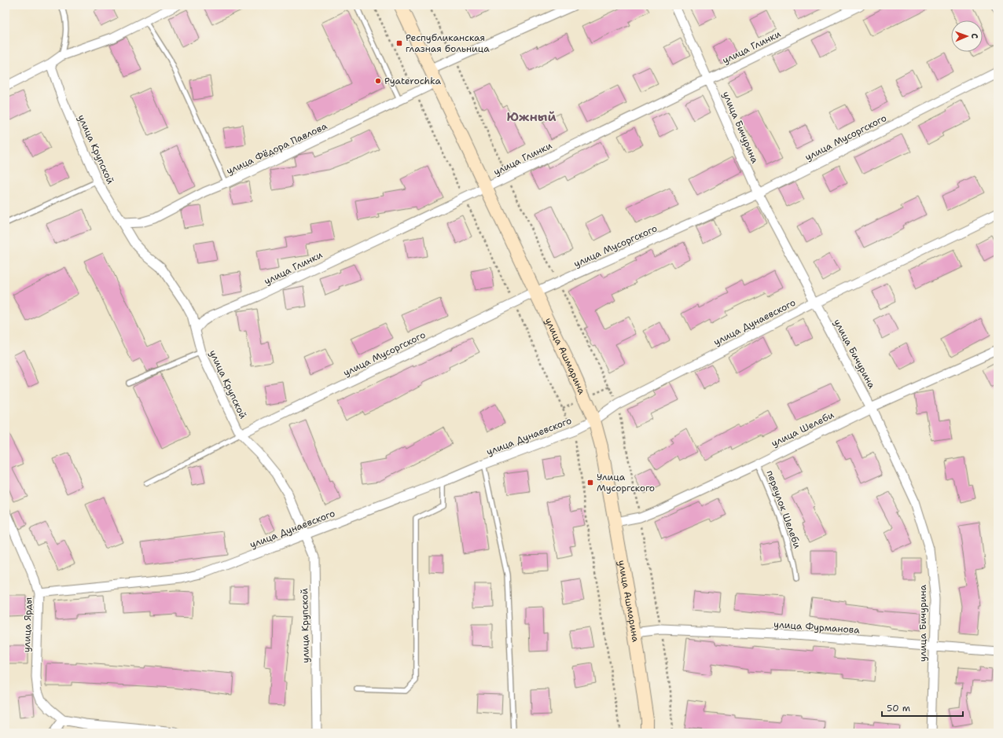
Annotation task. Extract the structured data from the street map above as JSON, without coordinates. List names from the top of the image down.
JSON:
{
  "streets": {
    "street": [
      "улица Глинки",
      "улица Бичурина",
      "улица Мусоргского",
      "улица Фёдора Павлова",
      "улица Крупской",
      "улица Дунаевского",
      "улица Ашмарина",
      "улица Шелеби",
      "улица Ярды",
      "улица Фурманова"
    ],
    "lane": ["переулок Шелеби"]
  },
  "crossings": [
    ["улица Глинки", "улица Бичурина"],
    ["улица Глинки", "улица Крупской"],
    ["улица Глинки", "улица Ашмарина"],
    ["улица Бичурина", "улица Мусоргского"],
    ["улица Бичурина", "улица Дунаевского"],
    ["улица Бичурина", "улица Шелеби"],
    ["улица Бичурина", "улица Фурманова"],
    ["улица Мусоргского", "улица Крупской"],
    ["улица Мусоргского", "улица Ашмарина"],
    ["улица Фёдора Павлова", "улица Крупской"],
    ["улица Фёдора Павлова", "улица Ашмарина"],
    ["улица Крупской", "улица Дунаевского"],
    ["улица Дунаевского", "улица Ашмарина"],
    ["улица Дунаевского", "улица Ярды"],
    ["улица Ашмарина", "улица Шелеби"],
    ["улица Ашмарина", "улица Фурманова"],
    ["улица Шелеби", "переулок Шелеби"]
  ],
  "districts": ["Южный"],
  "places": {
    "transit": ["Республиканская глазная больница", "Улица Мусоргского"],
    "other": ["Pyaterochka"]
  },
  "scale_bar": "50 m",
  "north": "right"
}
